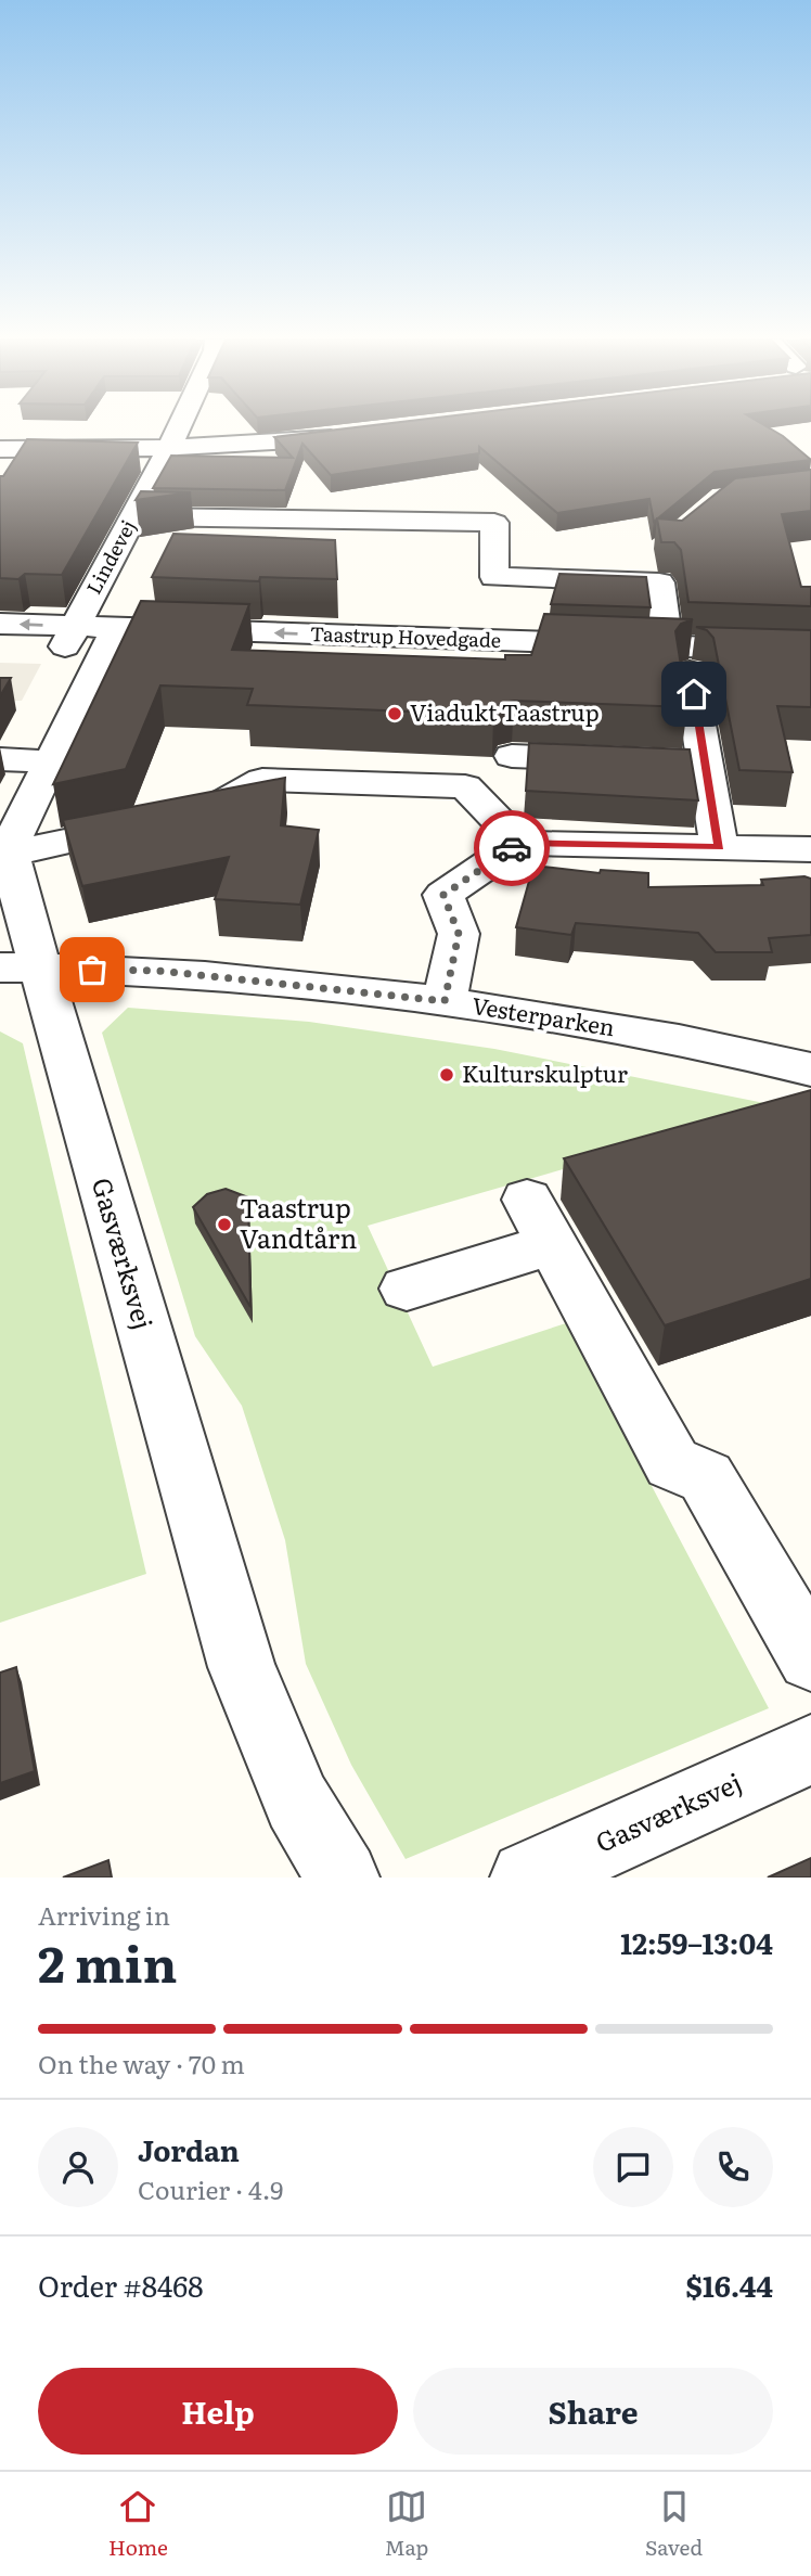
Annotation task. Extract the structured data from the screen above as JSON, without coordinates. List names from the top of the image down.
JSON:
{
  "streets": {
    "street": [
      "Lindevej",
      "Taastrup Hovedgade",
      "Vesterparken",
      "Gasværksvej"
    ]
  },
  "crossings": [
    ["Lindevej", "Taastrup Hovedgade"],
    ["Vesterparken", "Gasværksvej"]
  ],
  "places": ["Viadukt Taastrup", "Kulturskulptur", "Taastrup Vandtårn"],
  "page": {
    "heading": ["2 min", "Arriving in", "12:59–13:04"],
    "panel": [
      "Jordan",
      "Courier · 4.9",
      "Order #8468",
      "$16.44"
    ],
    "bar": "On the way · 70 m",
    "buttons": ["Help", "Share"],
    "tabs": ["Home", "Map", "Saved"]
  }
}
